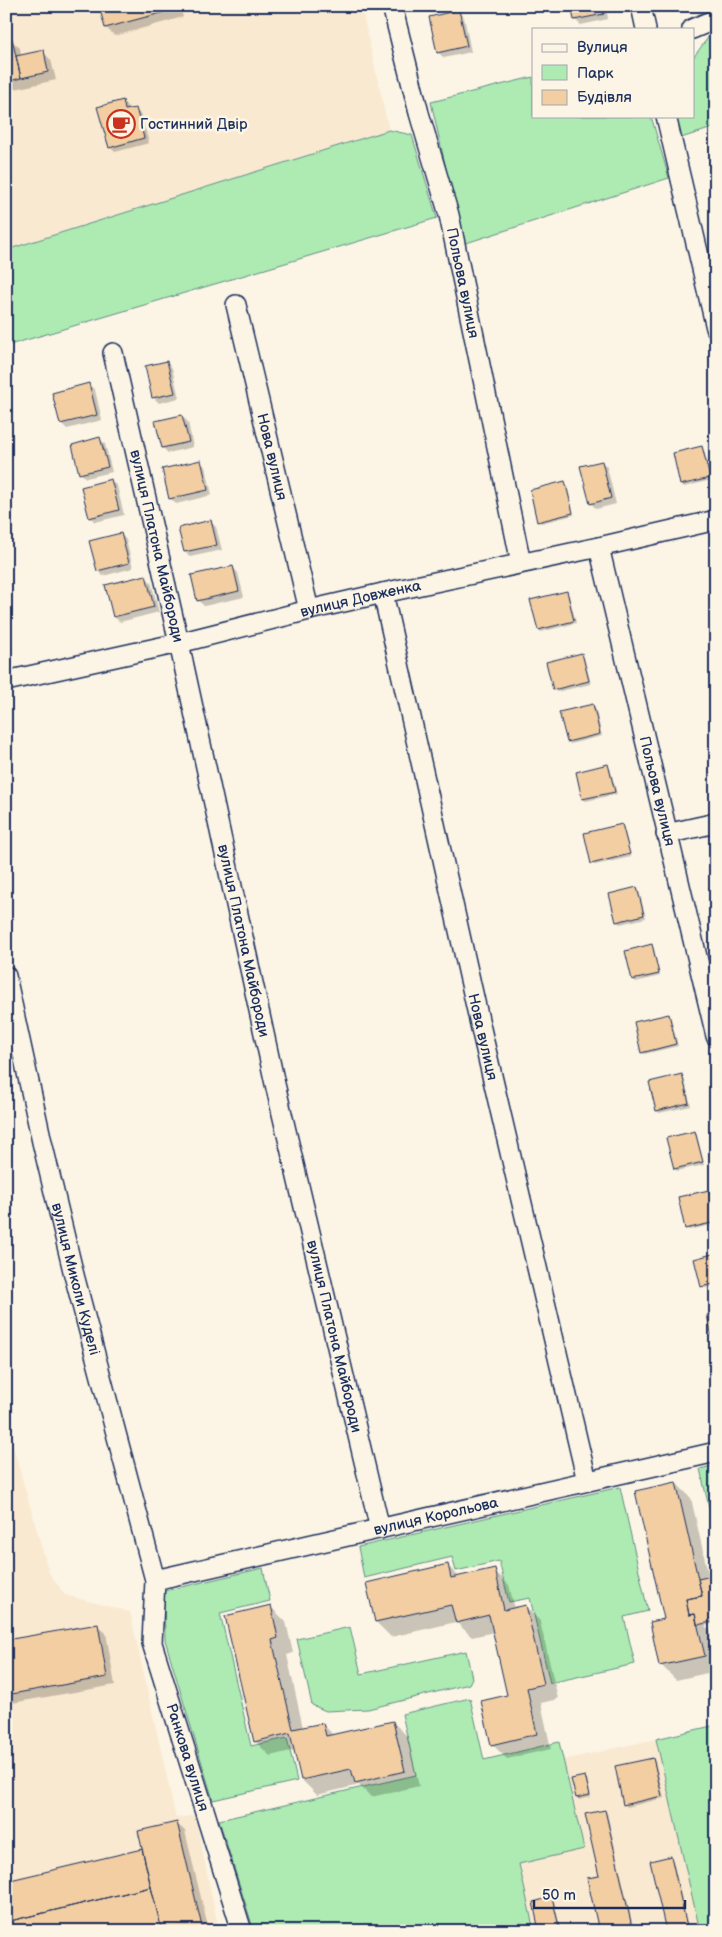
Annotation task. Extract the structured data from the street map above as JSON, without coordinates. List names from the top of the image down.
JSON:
{
  "streets": {
    "street": [
      "Польова вулиця",
      "Нова вулиця",
      "вулиця Платона Майбороди",
      "вулиця Довженка",
      "вулиця Миколи Куделі",
      "вулиця Корольова",
      "Ранкова вулиця"
    ]
  },
  "crossings": [
    ["Польова вулиця", "вулиця Довженка"],
    ["Нова вулиця", "вулиця Довженка"],
    ["Нова вулиця", "вулиця Корольова"],
    ["вулиця Платона Майбороди", "вулиця Довженка"],
    ["вулиця Платона Майбороди", "вулиця Корольова"],
    ["вулиця Миколи Куделі", "вулиця Корольова"],
    ["вулиця Миколи Куделі", "Ранкова вулиця"],
    ["вулиця Корольова", "Ранкова вулиця"]
  ],
  "places": {
    "cafe": ["Гостинний Двір"]
  },
  "legend": ["Вулиця", "Парк", "Будівля"],
  "scale_bar": "50 m"
}
